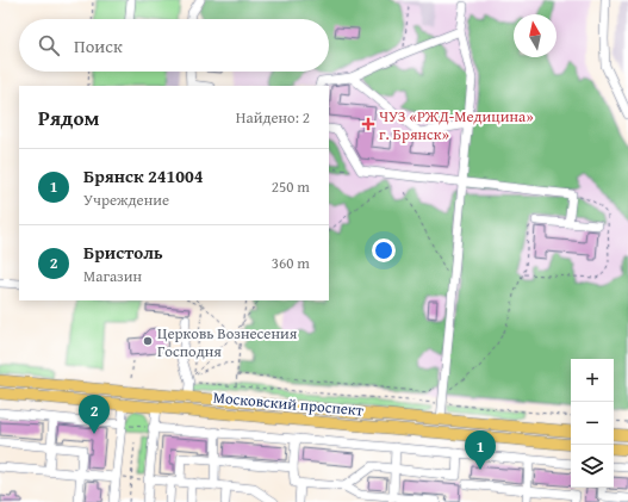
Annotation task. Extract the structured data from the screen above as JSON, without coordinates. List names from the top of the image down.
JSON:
{
  "streets": {
    "main road": ["Московский проспект"]
  },
  "places": {
    "health": ["ЧУЗ «РЖД-Медицина» г. Брянск»"],
    "other": ["Церковь Вознесения Господня"]
  },
  "north": "top",
  "page": {
    "search": "Поиск",
    "heading": ["Рядом", "Найдено: 2"],
    "list": [
      {
        "mark": "1",
        "name": "Брянск 241004",
        "note": "Учреждение",
        "value": "250 m"
      },
      {
        "mark": "2",
        "name": "Бристоль",
        "note": "Магазин",
        "value": "360 m"
      }
    ],
    "map_buttons": ["+", "−"],
    "pins": ["2", "1"]
  }
}
